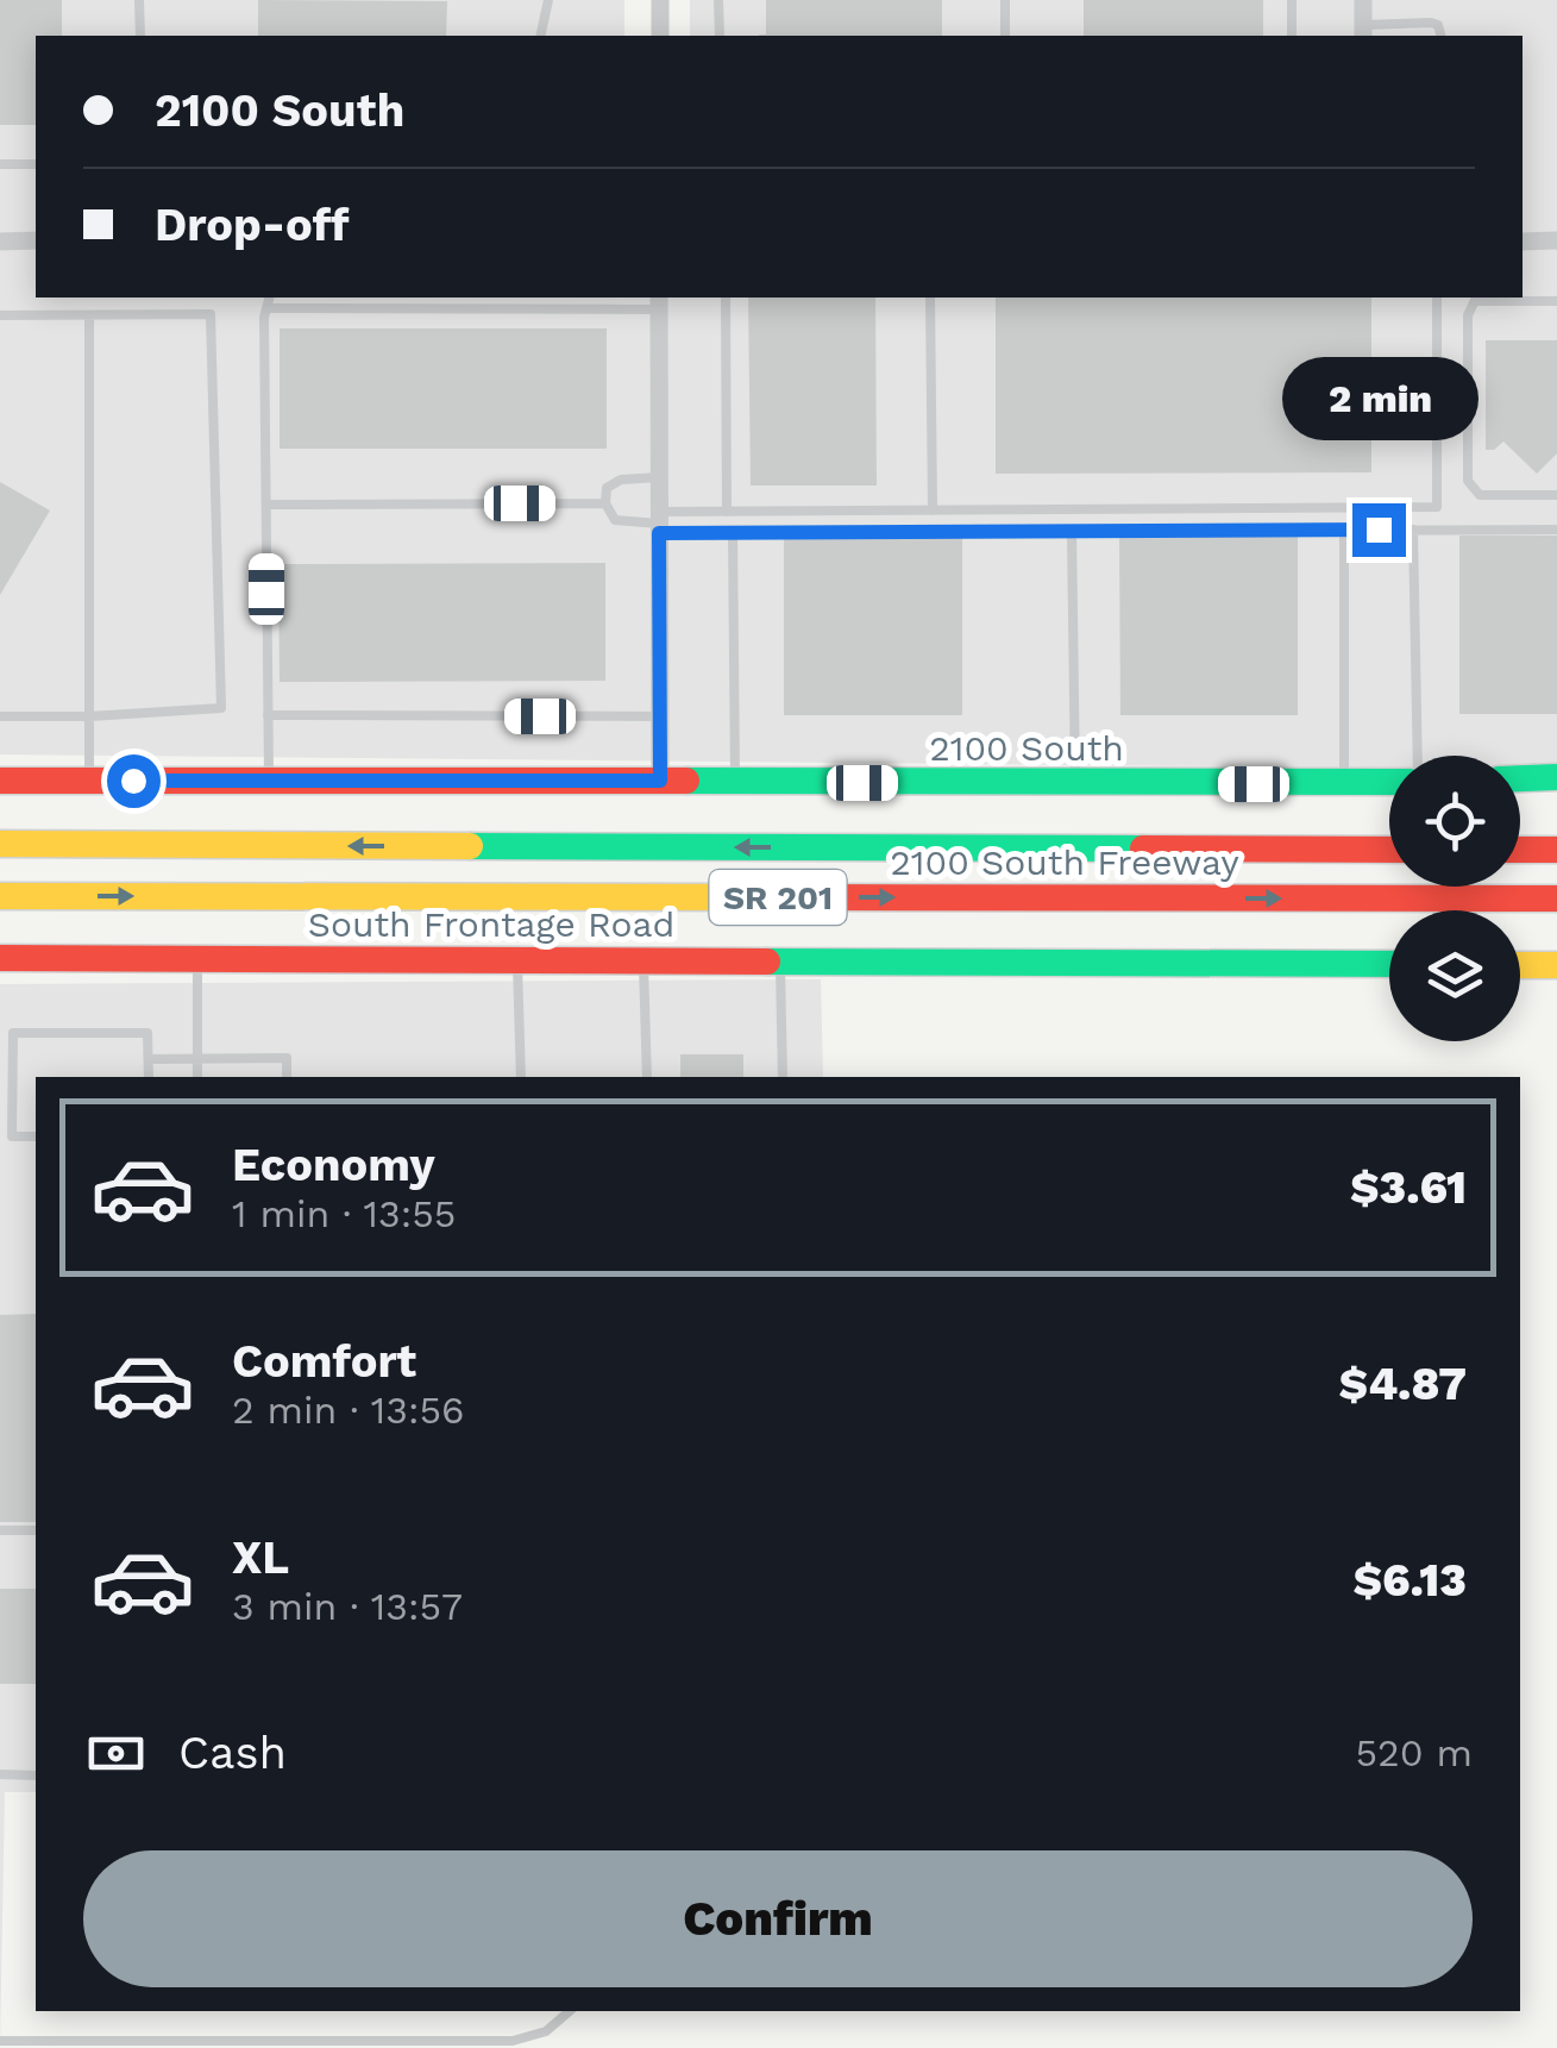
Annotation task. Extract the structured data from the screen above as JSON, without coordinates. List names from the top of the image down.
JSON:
{
  "streets": {
    "main road": [
      "2100 South",
      "2100 South Freeway",
      "SR 201",
      "South Frontage Road"
    ]
  },
  "page": {
    "banner": ["2100 South", "Drop-off"],
    "bubble": "2 min",
    "list": [
      {
        "name": "Economy",
        "note": "1 min · 13:55",
        "value": "$3.61"
      },
      {
        "name": "Comfort",
        "note": "2 min · 13:56",
        "value": "$4.87"
      },
      {
        "name": "XL",
        "note": "3 min · 13:57",
        "value": "$6.13"
      }
    ],
    "pay": ["Cash", "520 m"],
    "buttons": "Confirm"
  }
}
